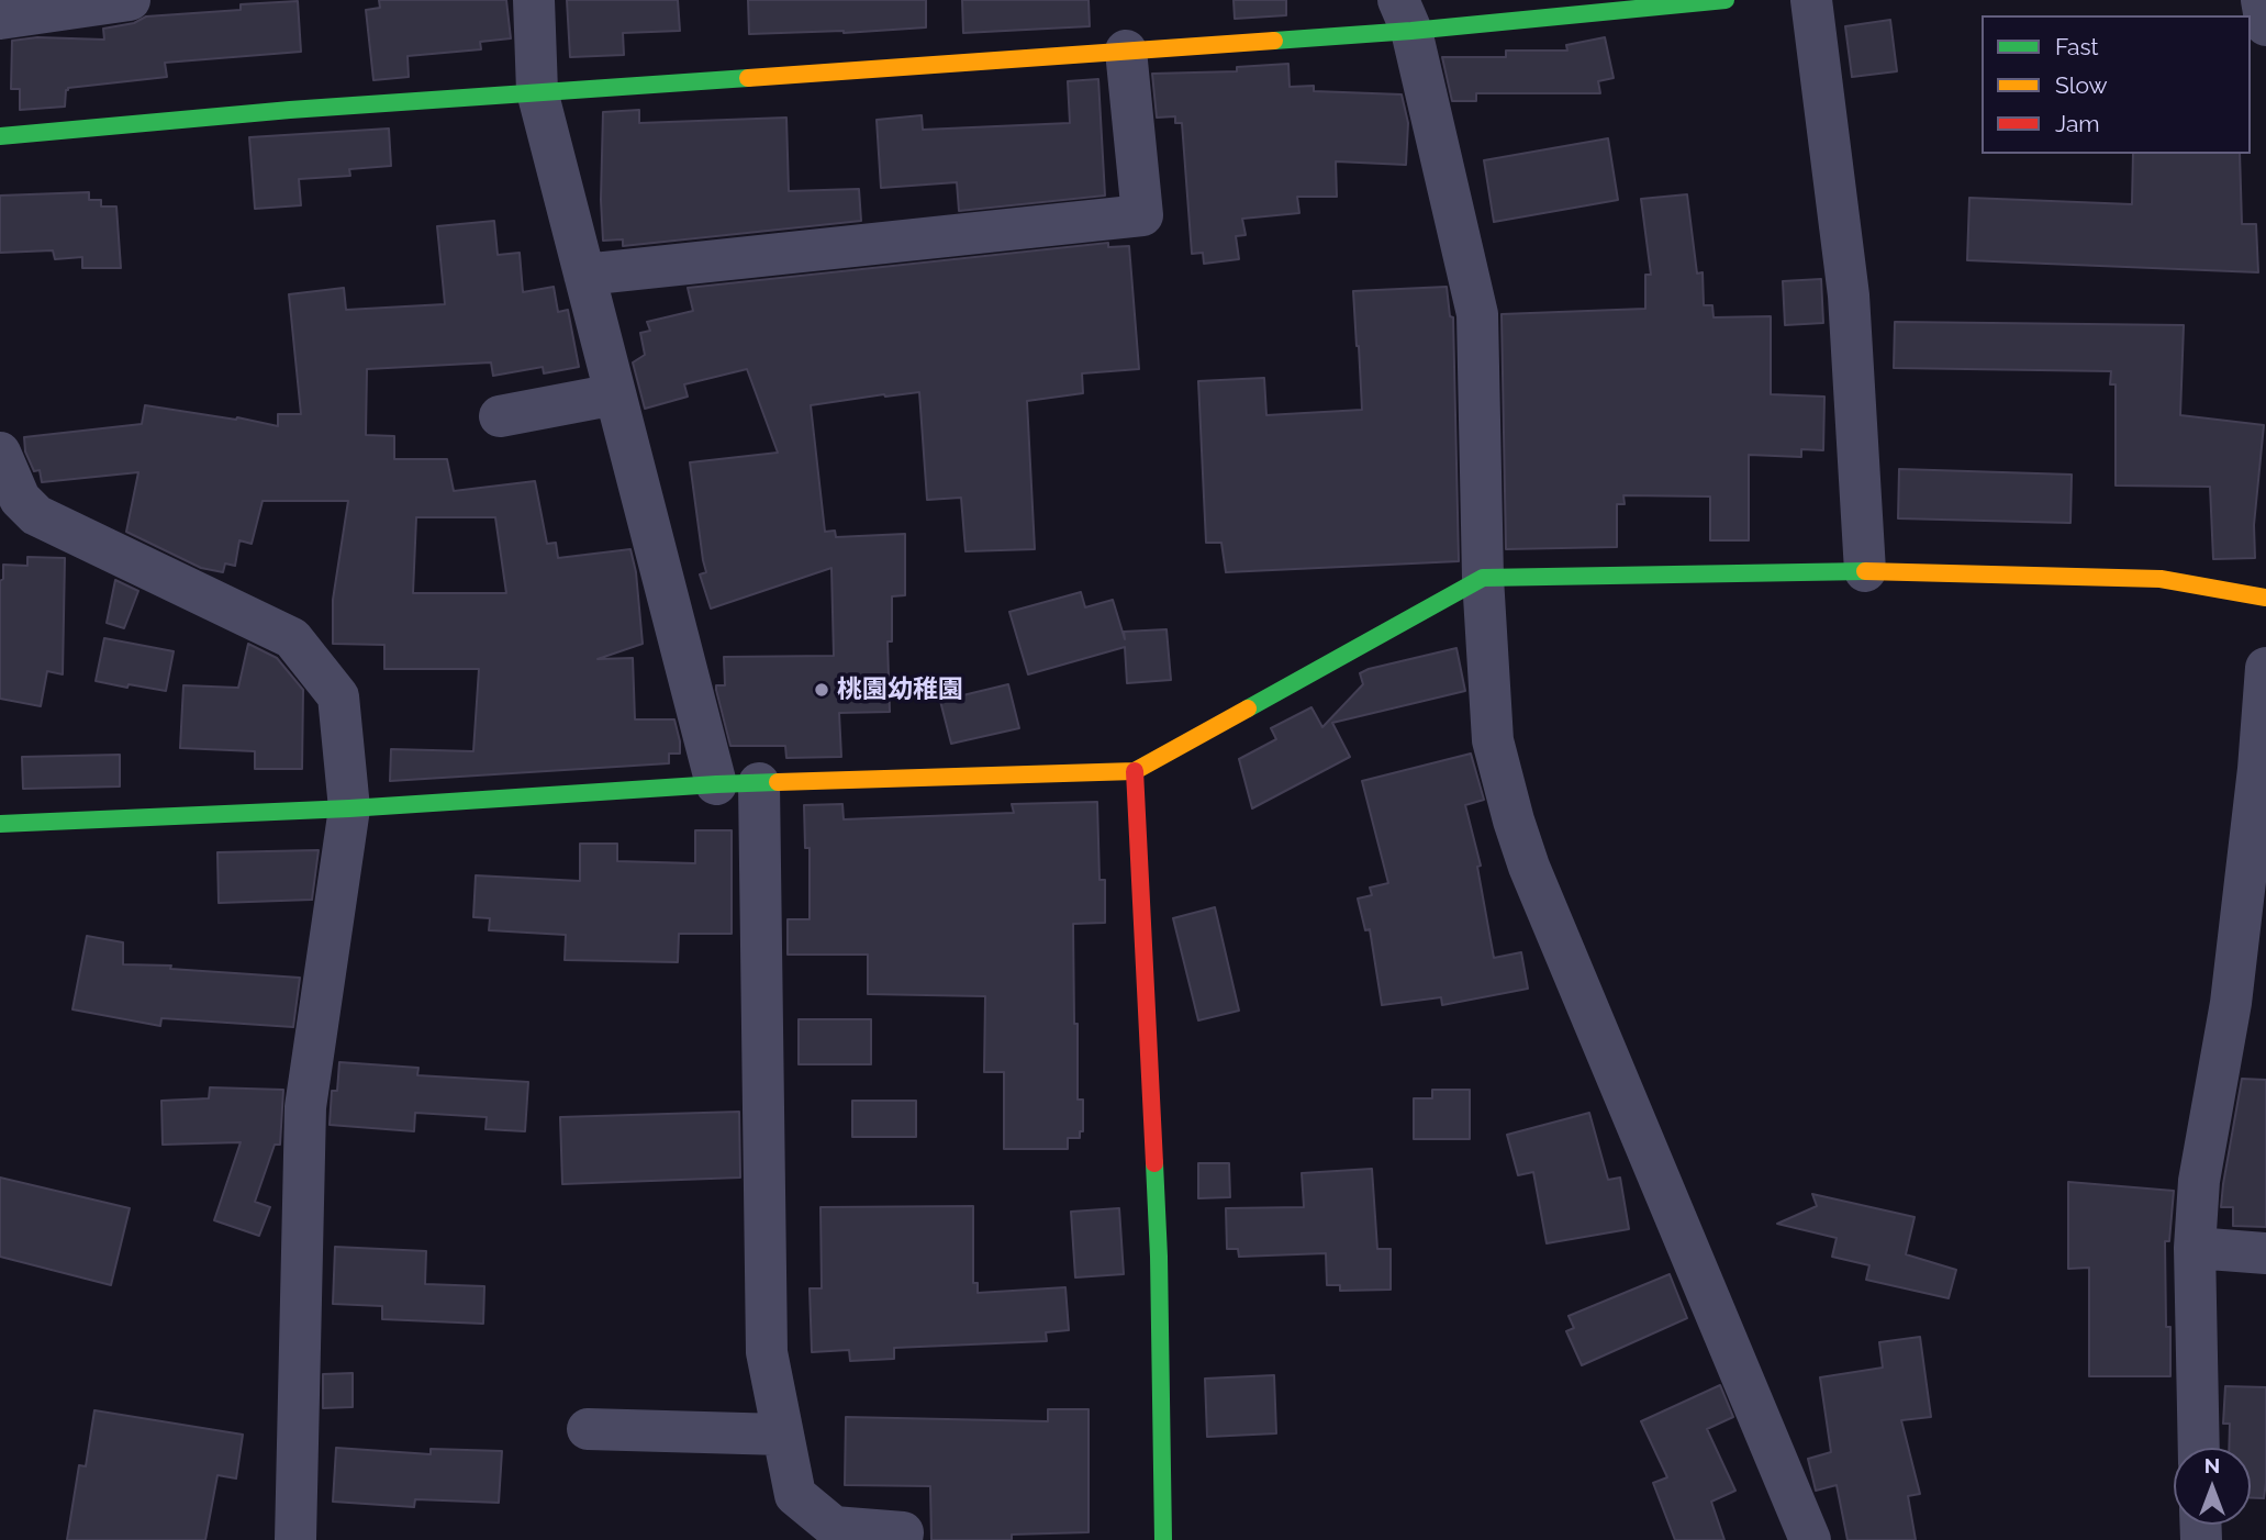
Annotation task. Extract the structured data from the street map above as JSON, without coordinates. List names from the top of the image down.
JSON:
{
  "places": ["桃園幼稚園"],
  "legend": ["Fast", "Slow", "Jam"],
  "north": "top"
}
